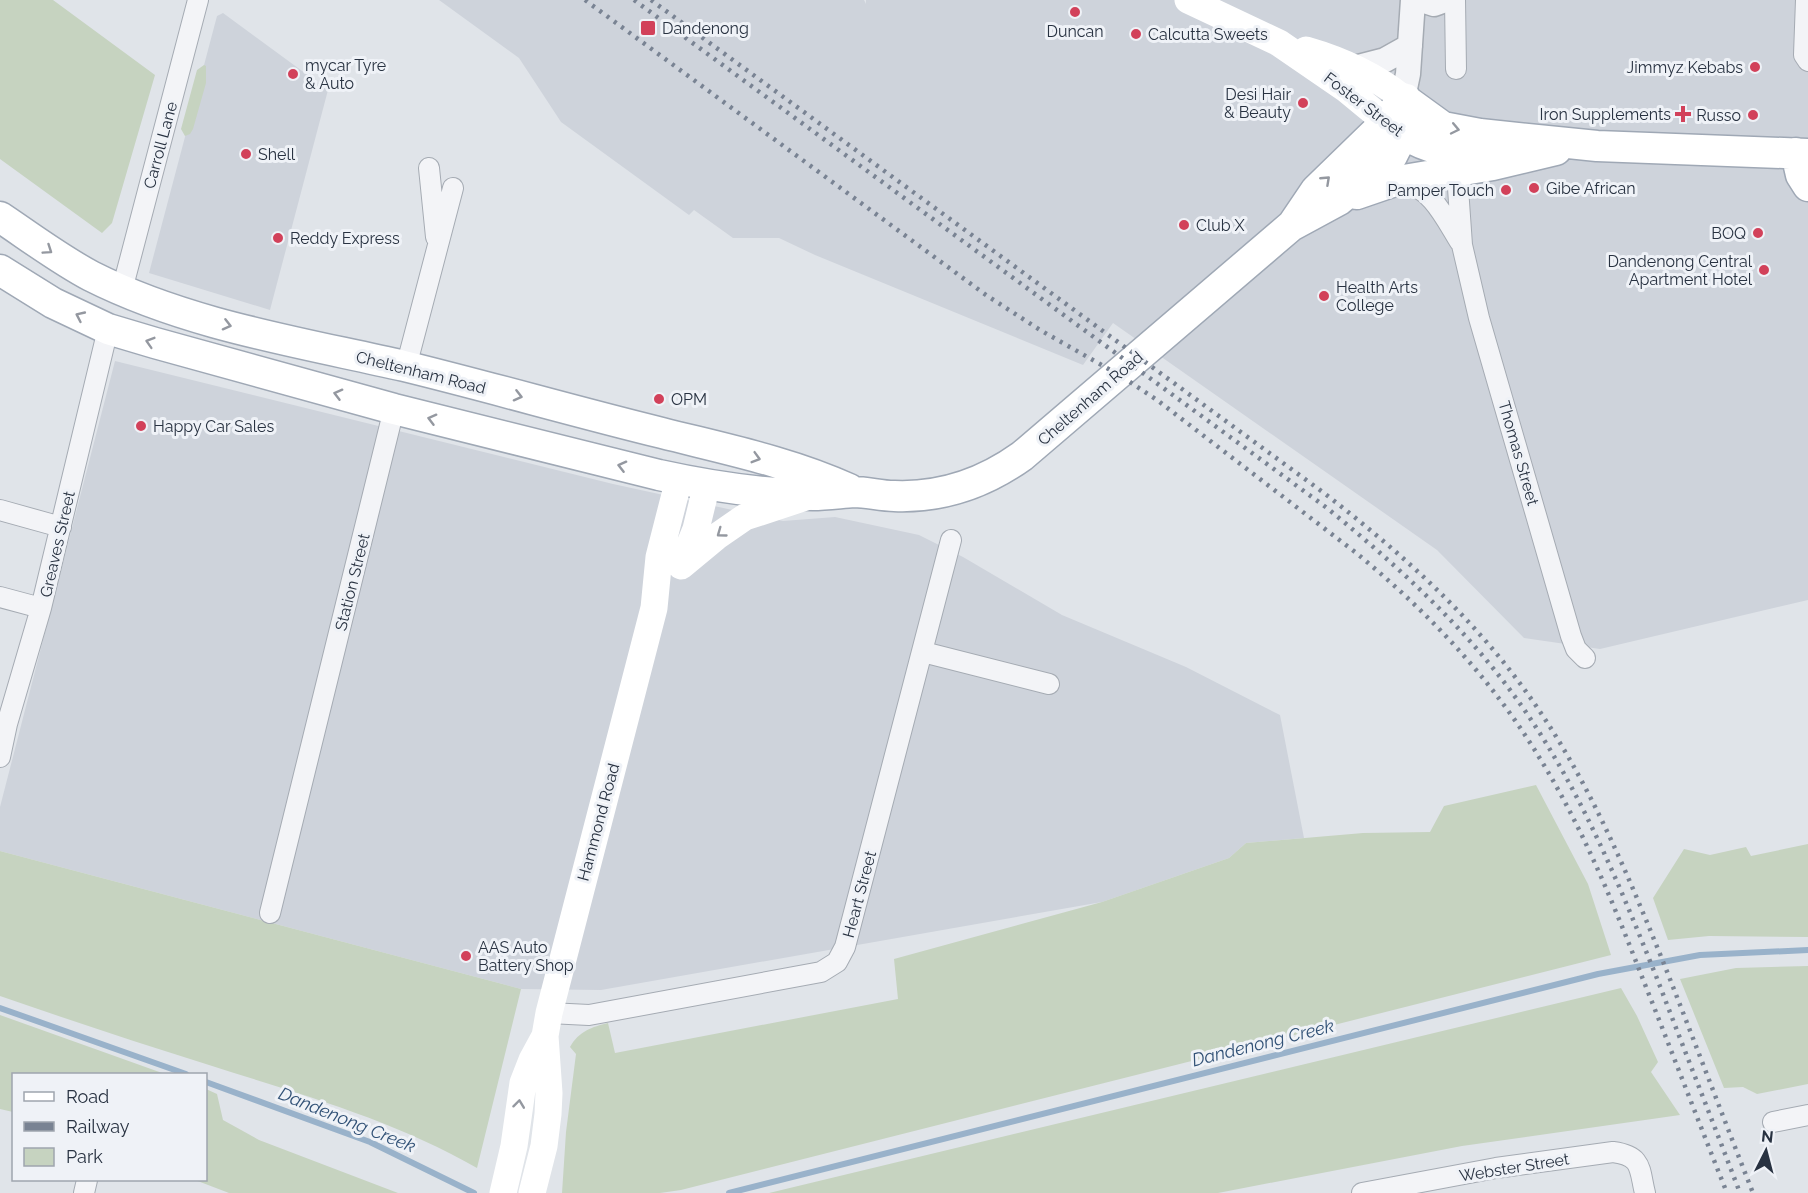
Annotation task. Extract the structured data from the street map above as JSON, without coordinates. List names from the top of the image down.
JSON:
{
  "streets": {
    "main road": [
      "Foster Street",
      "Cheltenham Road",
      "Station Street",
      "Hammond Road"
    ],
    "street": [
      "Carroll Lane",
      "Thomas Street",
      "Greaves Street",
      "Heart Street",
      "Webster Street"
    ]
  },
  "crossings": [
    ["Foster Street", "Cheltenham Road"],
    ["Carroll Lane", "Cheltenham Road"],
    ["Cheltenham Road", "Greaves Street"],
    ["Cheltenham Road", "Station Street"],
    ["Cheltenham Road", "Hammond Road"],
    ["Hammond Road", "Heart Street"]
  ],
  "water": ["Dandenong Creek"],
  "places": {
    "other": [
      "Duncan",
      "Calcutta Sweets",
      "Jimmyz Kebabs",
      "mycar Tyre & Auto",
      "Desi Hair & Beauty",
      "Russo",
      "Shell",
      "Gibe African",
      "Pamper Touch",
      "Club X",
      "BOQ",
      "Reddy Express",
      "Dandenong Central Apartment Hotel",
      "Health Arts College",
      "OPM",
      "Happy Car Sales",
      "AAS Auto Battery Shop"
    ],
    "transit": ["Dandenong"],
    "health": ["Iron Supplements"]
  },
  "legend": ["Road", "Railway", "Park"],
  "north": "top"
}
